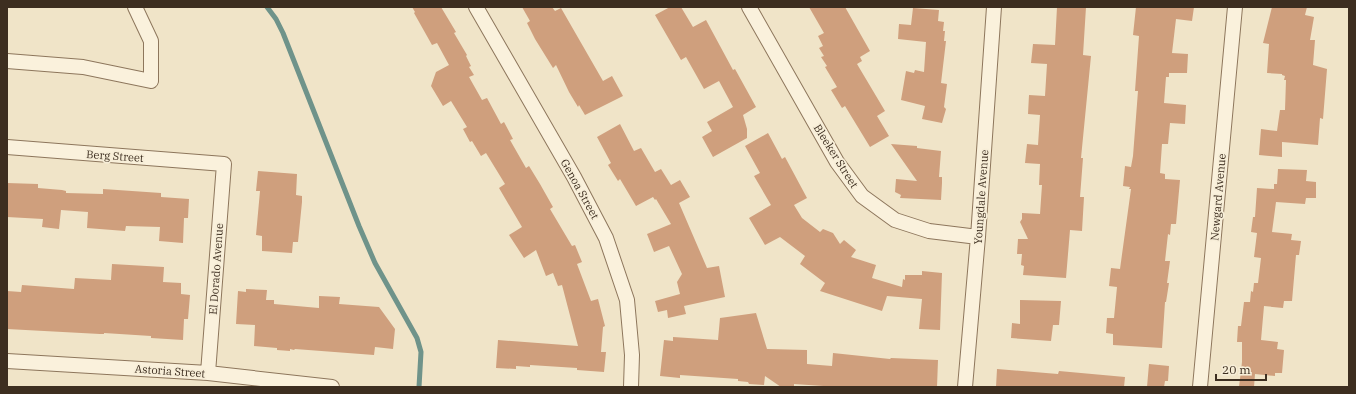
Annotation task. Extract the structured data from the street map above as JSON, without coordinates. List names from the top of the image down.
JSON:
{
  "streets": {
    "street": [
      "Berg Street",
      "Bleeker Street",
      "Genoa Street",
      "Youngdale Avenue",
      "Newgard Avenue",
      "El Dorado Avenue",
      "Astoria Street"
    ]
  },
  "crossings": [
    ["Berg Street", "El Dorado Avenue"],
    ["Bleeker Street", "Youngdale Avenue"],
    ["El Dorado Avenue", "Astoria Street"]
  ],
  "scale_bar": "20 m"
}
